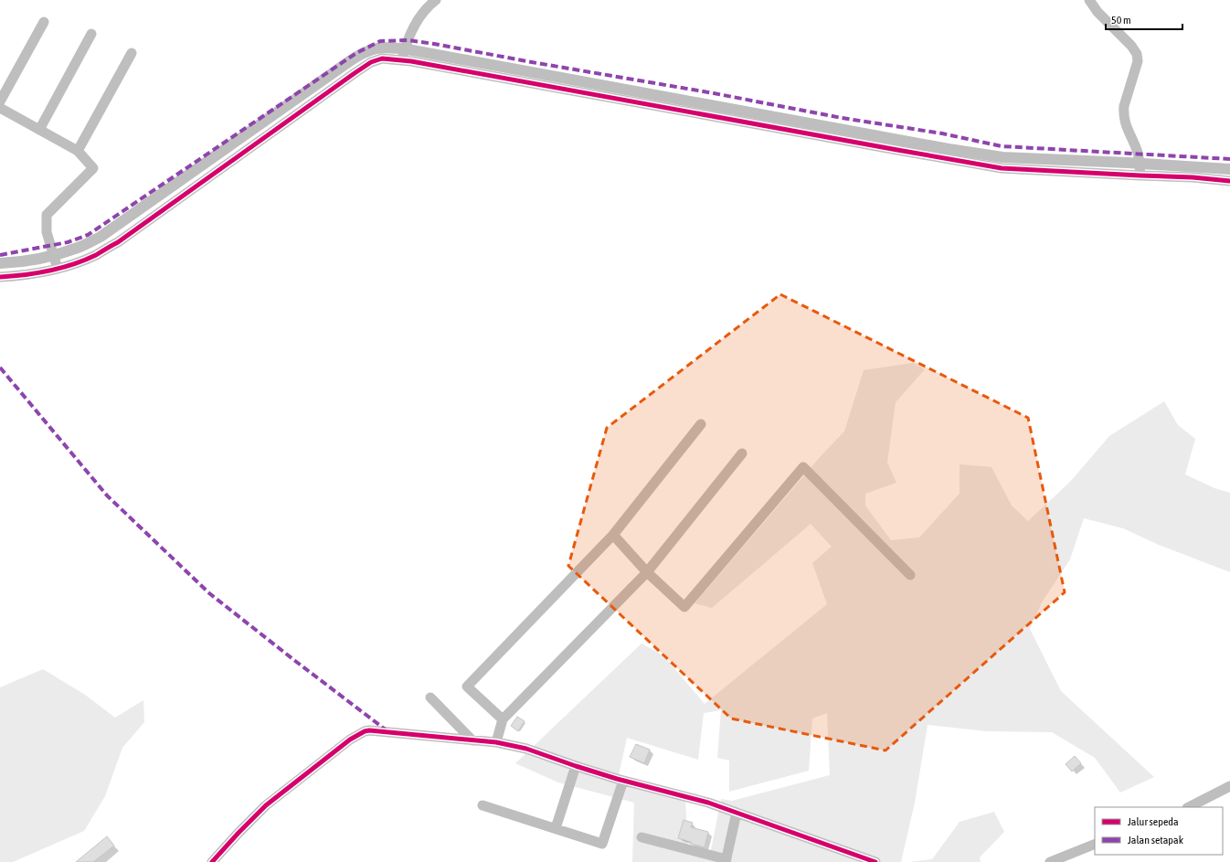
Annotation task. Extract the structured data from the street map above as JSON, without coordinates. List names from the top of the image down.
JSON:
{
  "legend": ["Jalur sepeda", "Jalan setapak"],
  "scale_bar": "50 m"
}
